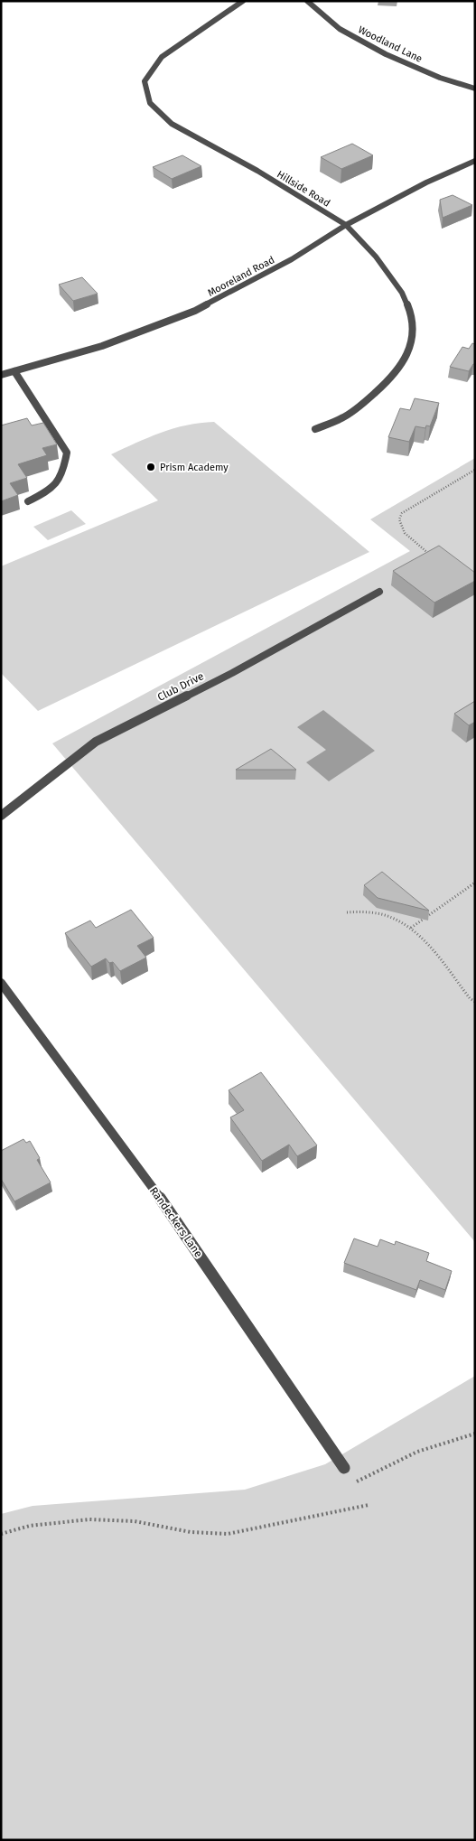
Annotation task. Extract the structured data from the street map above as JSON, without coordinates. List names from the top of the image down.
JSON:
{
  "streets": {
    "street": [
      "Woodland Lane",
      "Hillside Road",
      "Mooreland Road",
      "Club Drive",
      "Randeckers Lane"
    ]
  },
  "crossings": [
    ["Hillside Road", "Mooreland Road"]
  ],
  "places": ["Prism Academy"]
}
